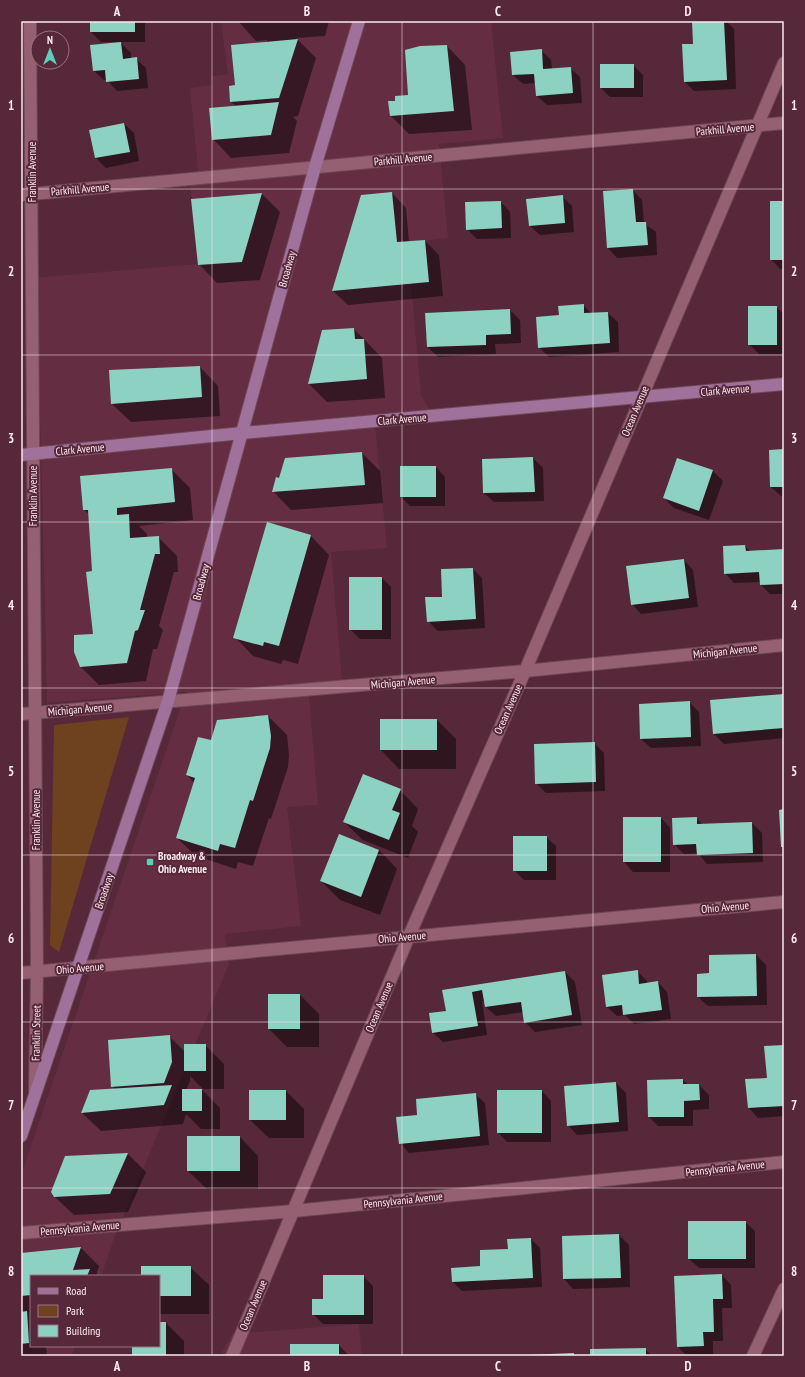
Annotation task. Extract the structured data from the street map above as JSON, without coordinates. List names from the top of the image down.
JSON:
{
  "streets": {
    "main road": ["Broadway", "Clark Avenue"],
    "street": [
      "Parkhill Avenue",
      "Franklin Avenue",
      "Ocean Avenue",
      "Michigan Avenue",
      "Ohio Avenue",
      "Franklin Street",
      "Pennsylvania Avenue"
    ]
  },
  "crossings": [
    ["Parkhill Avenue", "Franklin Avenue"],
    ["Parkhill Avenue", "Broadway"],
    ["Parkhill Avenue", "Ocean Avenue"],
    ["Franklin Avenue", "Clark Avenue"],
    ["Franklin Avenue", "Michigan Avenue"],
    ["Franklin Avenue", "Ohio Avenue"],
    ["Franklin Avenue", "Franklin Street"],
    ["Broadway", "Clark Avenue"],
    ["Broadway", "Michigan Avenue"],
    ["Broadway", "Ohio Avenue"],
    ["Broadway", "Franklin Street"],
    ["Clark Avenue", "Ocean Avenue"],
    ["Ocean Avenue", "Michigan Avenue"],
    ["Ocean Avenue", "Ohio Avenue"],
    ["Ocean Avenue", "Pennsylvania Avenue"],
    ["Ohio Avenue", "Franklin Street"]
  ],
  "places": {
    "transit": ["Broadway & Ohio Avenue"]
  },
  "legend": ["Road", "Park", "Building"],
  "north": "top",
  "grid": {
    "columns": [
      "A",
      "B",
      "C",
      "D"
    ],
    "rows": [
      "1",
      "2",
      "3",
      "4",
      "5",
      "6",
      "7",
      "8"
    ]
  }
}
